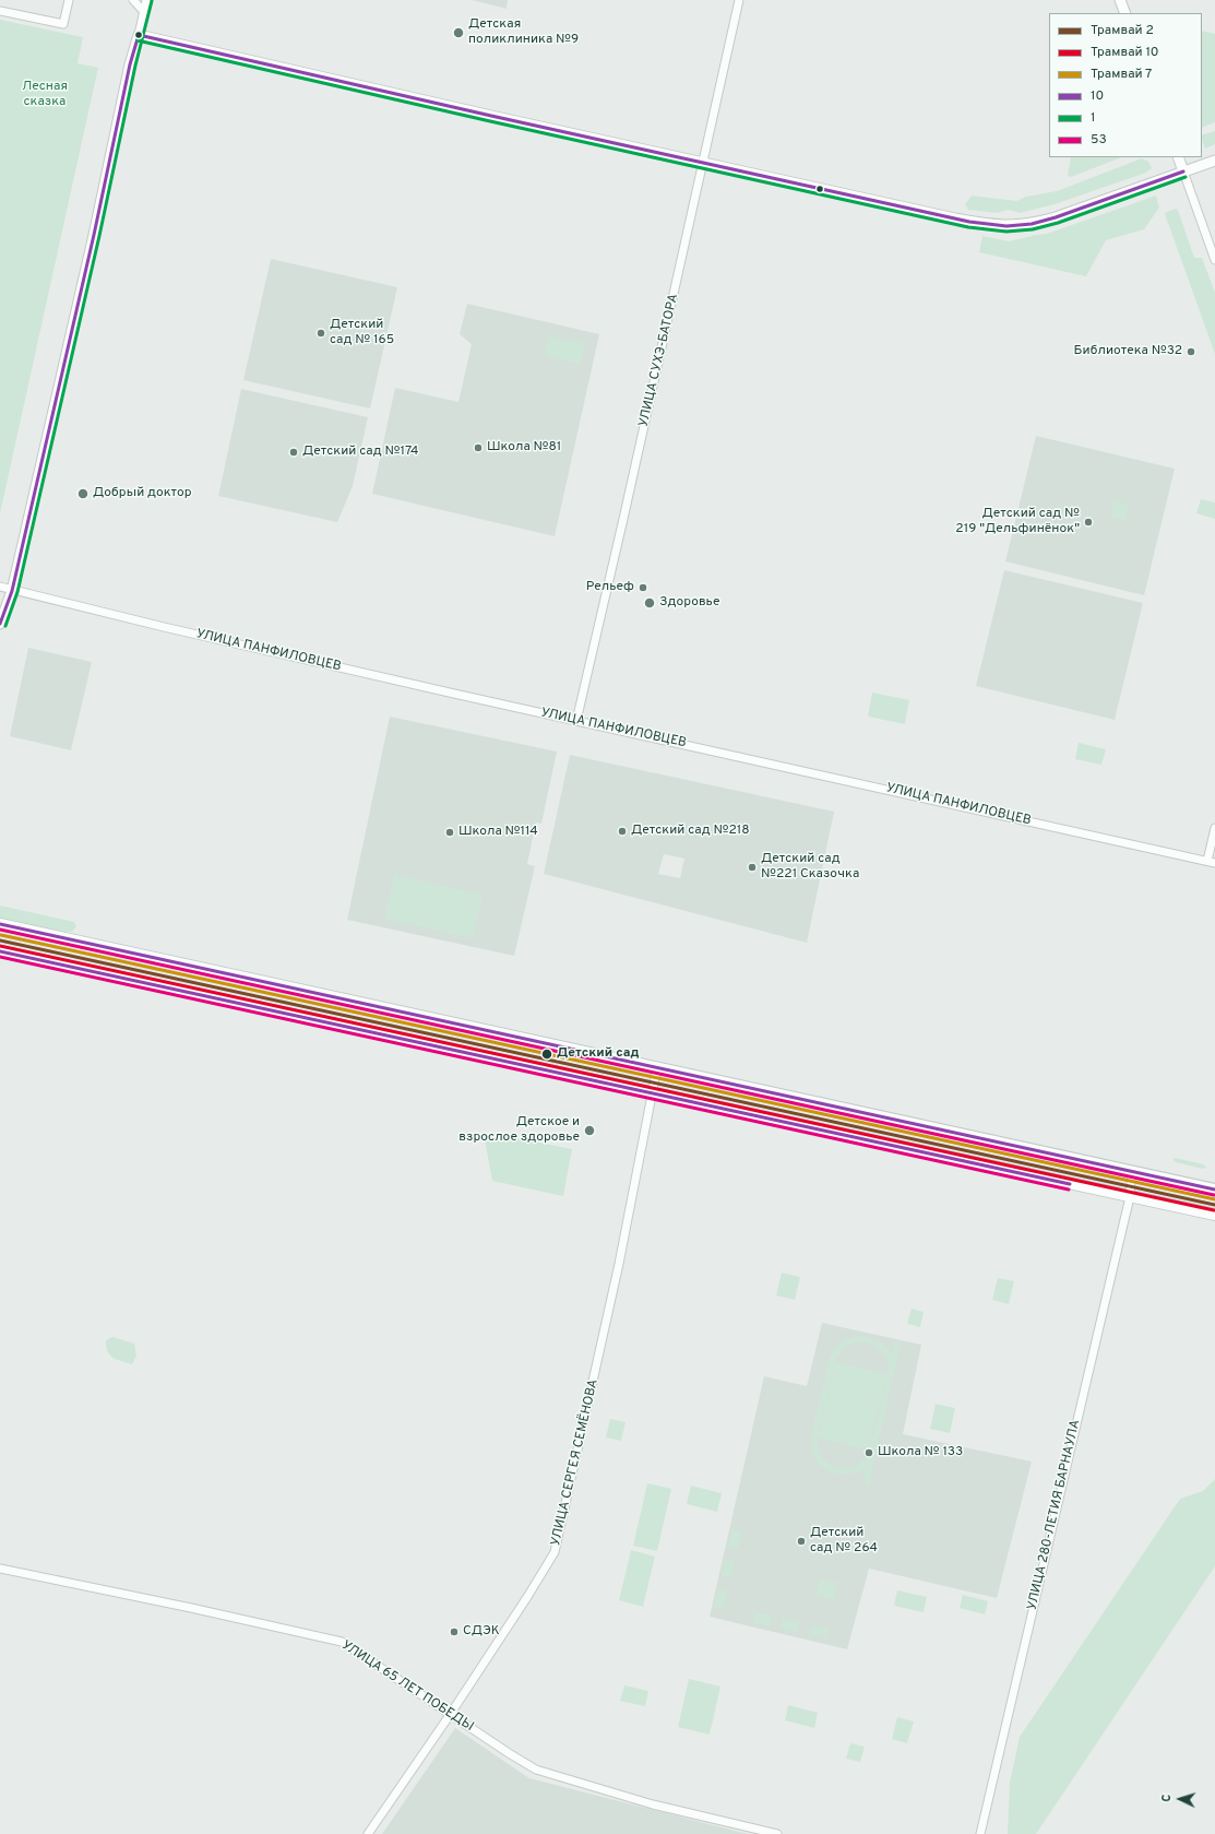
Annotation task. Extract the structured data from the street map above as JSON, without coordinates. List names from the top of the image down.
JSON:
{
  "streets": {
    "street": [
      "УЛИЦА СУХЭ-БАТОРА",
      "УЛИЦА ПАНФИЛОВЦЕВ",
      "УЛИЦА СЕРГЕЯ СЕМЁНОВА",
      "УЛИЦА 280-ЛЕТИЯ БАРНАУЛА",
      "УЛИЦА 65 ЛЕТ ПОБЕДЫ"
    ]
  },
  "crossings": [
    ["УЛИЦА СУХЭ-БАТОРА", "УЛИЦА ПАНФИЛОВЦЕВ"],
    ["УЛИЦА СЕРГЕЯ СЕМЁНОВА", "УЛИЦА 65 ЛЕТ ПОБЕДЫ"]
  ],
  "parks": ["Лесная сказка"],
  "places": [
    "Детская поликлиника №9",
    "Детский сад № 165",
    "Библиотека №32",
    "Школа №81",
    "Детский сад №174",
    "Добрый доктор",
    "Детский сад № 219 \"Дельфинёнок\"",
    "Рельеф",
    "Здоровье",
    "Детский сад №218",
    "Школа №114",
    "Детский сад №221 Сказочка",
    "Детский сад",
    "Детское и взрослое здоровье",
    "Школа № 133",
    "Детский сад № 264",
    "СДЭК"
  ],
  "lines": [
    "transit line 1",
    "transit line 10",
    "transit line 53",
    "tram line 7",
    "tram line 2",
    "tram line 10"
  ],
  "legend": [
    "Трамвай 2",
    "Трамвай 10",
    "Трамвай 7",
    "10",
    "1",
    "53"
  ],
  "north": "left"
}
